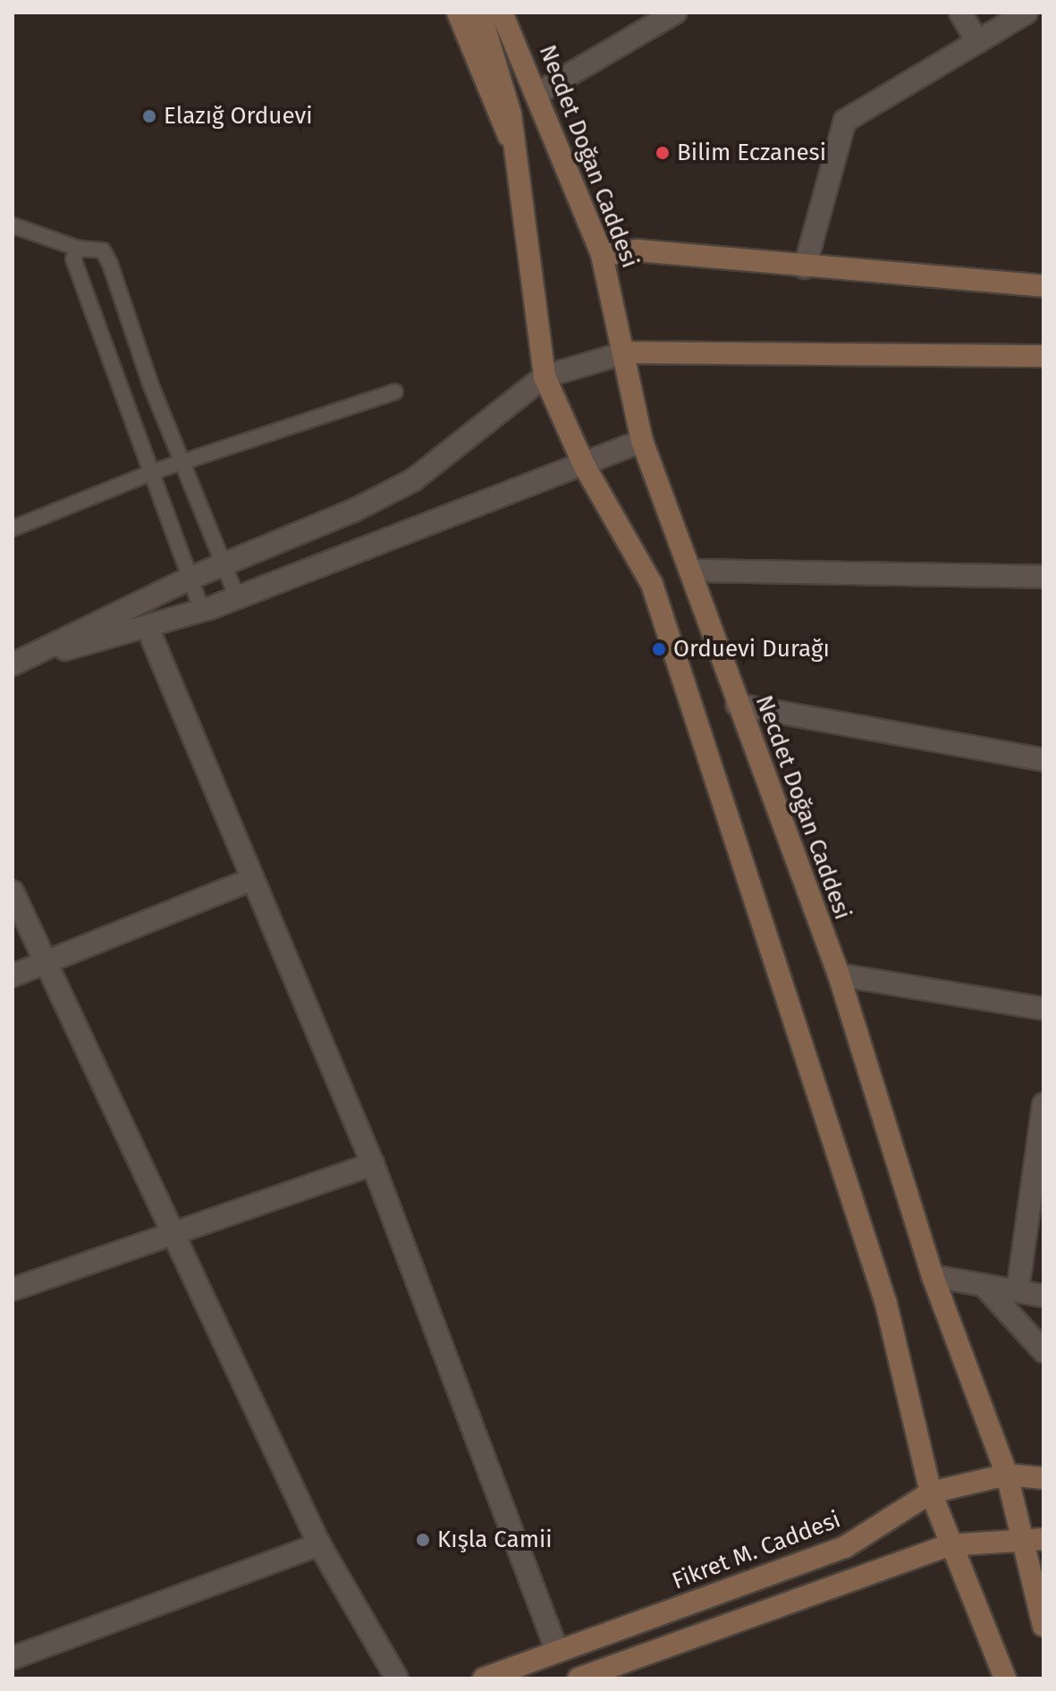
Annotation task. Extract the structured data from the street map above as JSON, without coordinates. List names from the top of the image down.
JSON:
{
  "streets": {
    "main road": ["Necdet Doğan Caddesi", "Fikret M. Caddesi"]
  },
  "crossings": [
    ["Necdet Doğan Caddesi", "Fikret M. Caddesi"]
  ],
  "places": [
    "Elazığ Orduevi",
    "Bilim Eczanesi",
    "Orduevi Durağı",
    "Kışla Camii"
  ]
}
